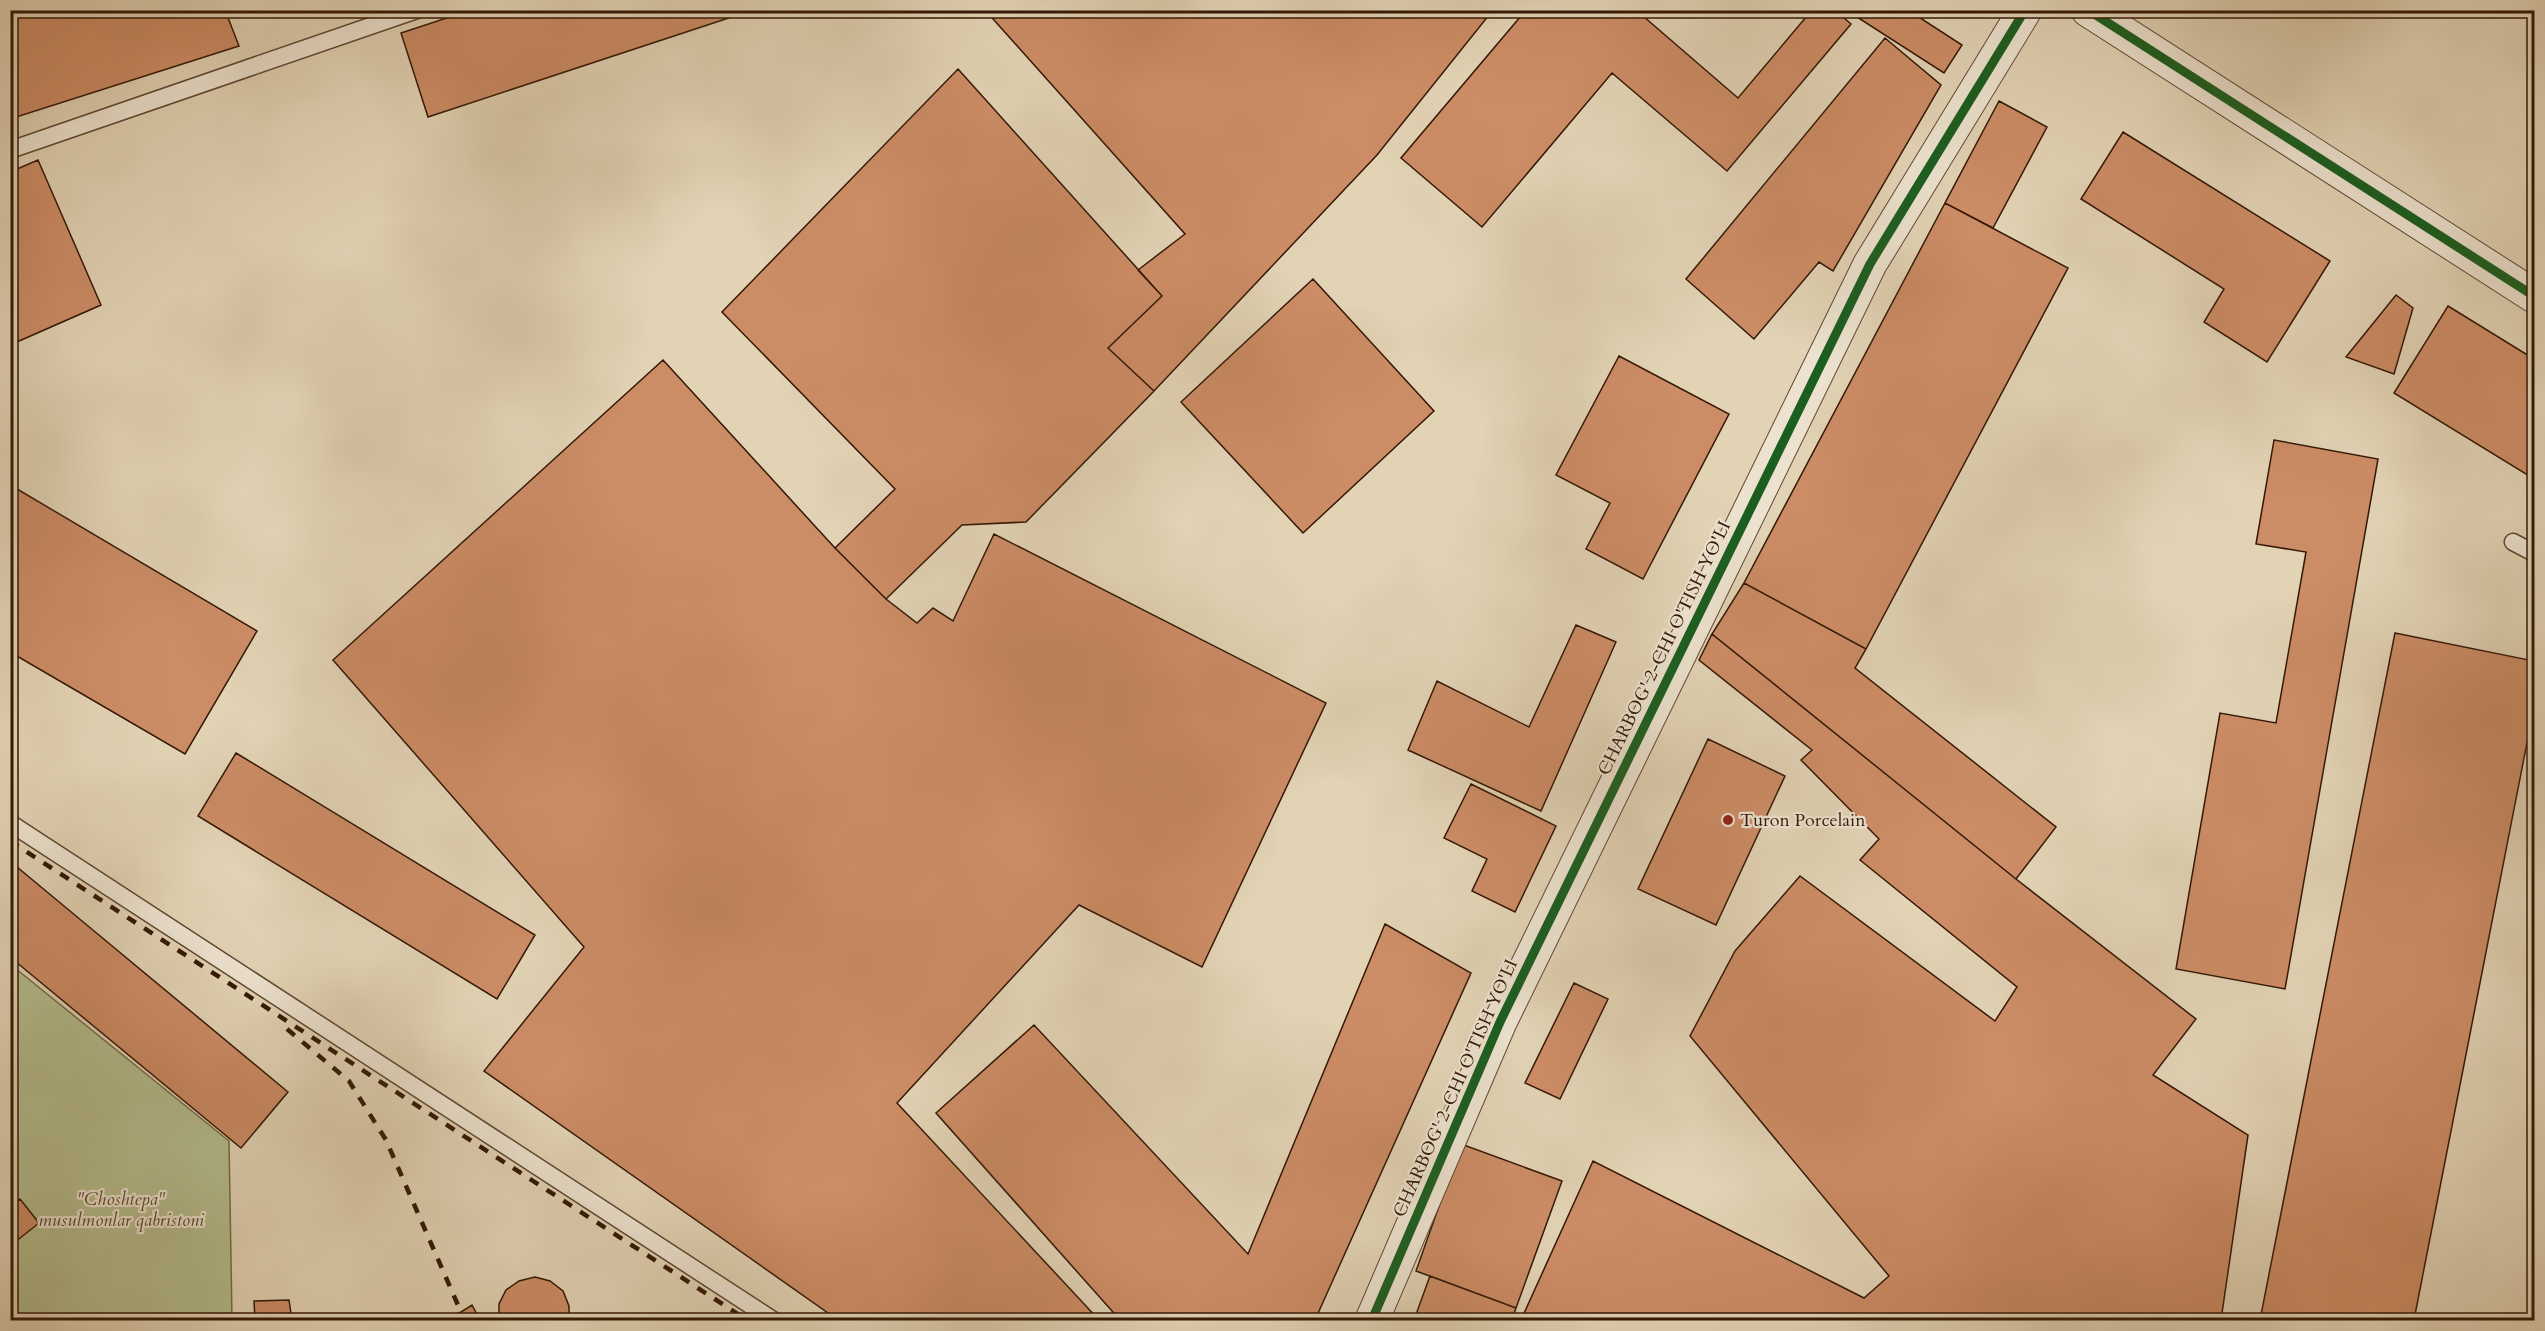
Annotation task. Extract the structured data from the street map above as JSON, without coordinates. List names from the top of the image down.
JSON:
{
  "streets": {
    "street": ["CHARBOG' 2-CHI O'TISH YO'LI"]
  },
  "parks": ["\"Choshtepa\" musulmonlar qabristoni"],
  "places": ["Turon Porcelain"]
}
